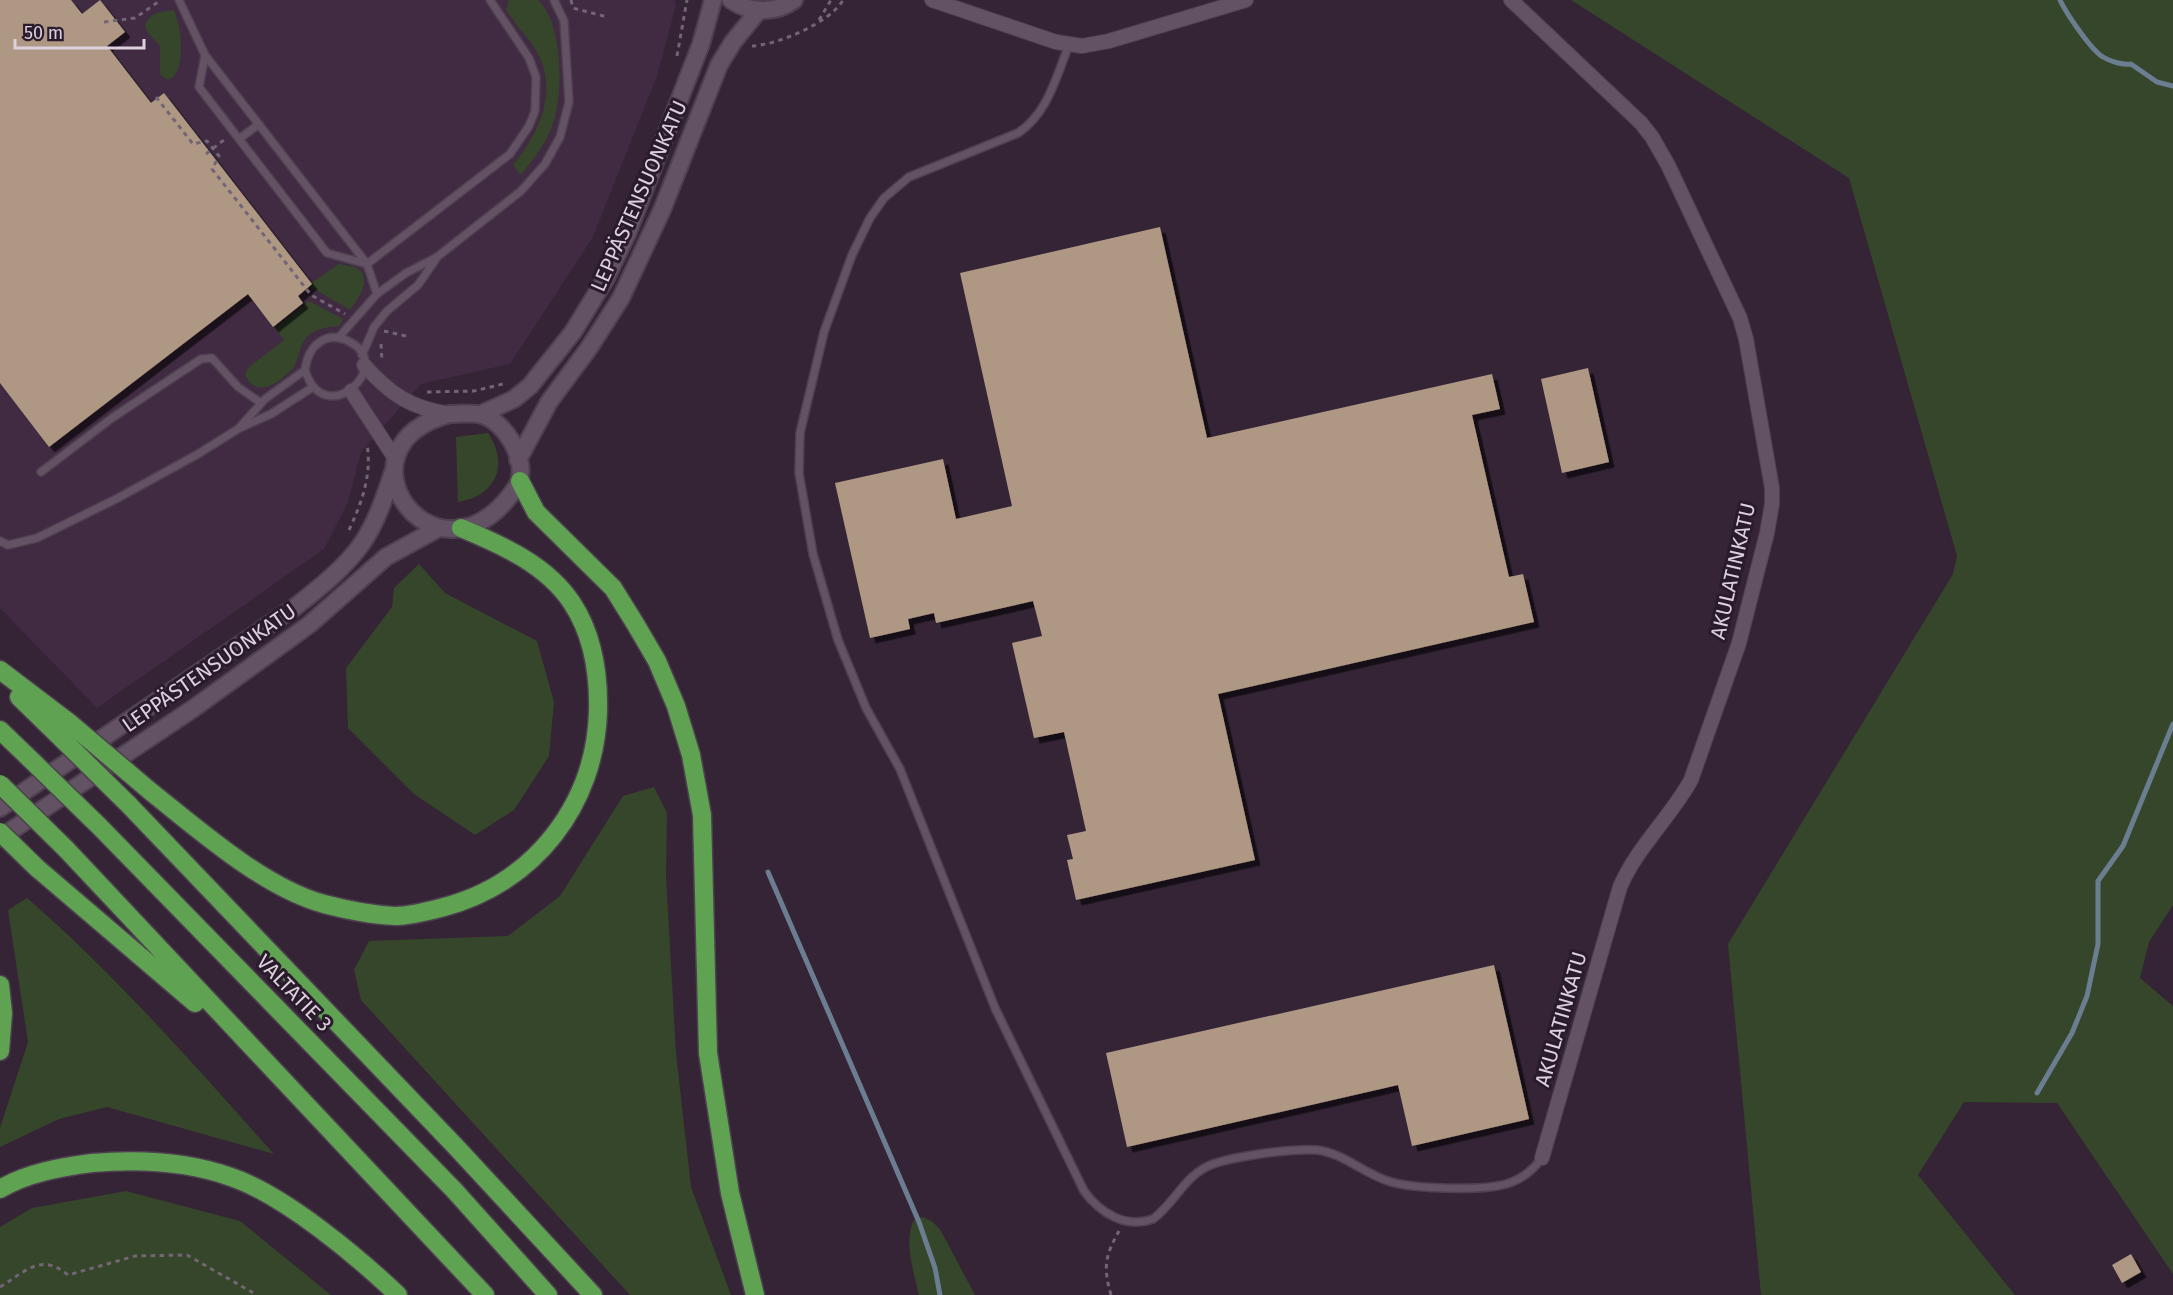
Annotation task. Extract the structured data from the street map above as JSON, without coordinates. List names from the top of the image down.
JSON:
{
  "streets": {
    "highway": ["VALTATIE 3"],
    "main road": ["LEPPÄSTENSUONKATU"],
    "street": ["AKULATINKATU"]
  },
  "scale_bar": "50 m"
}
